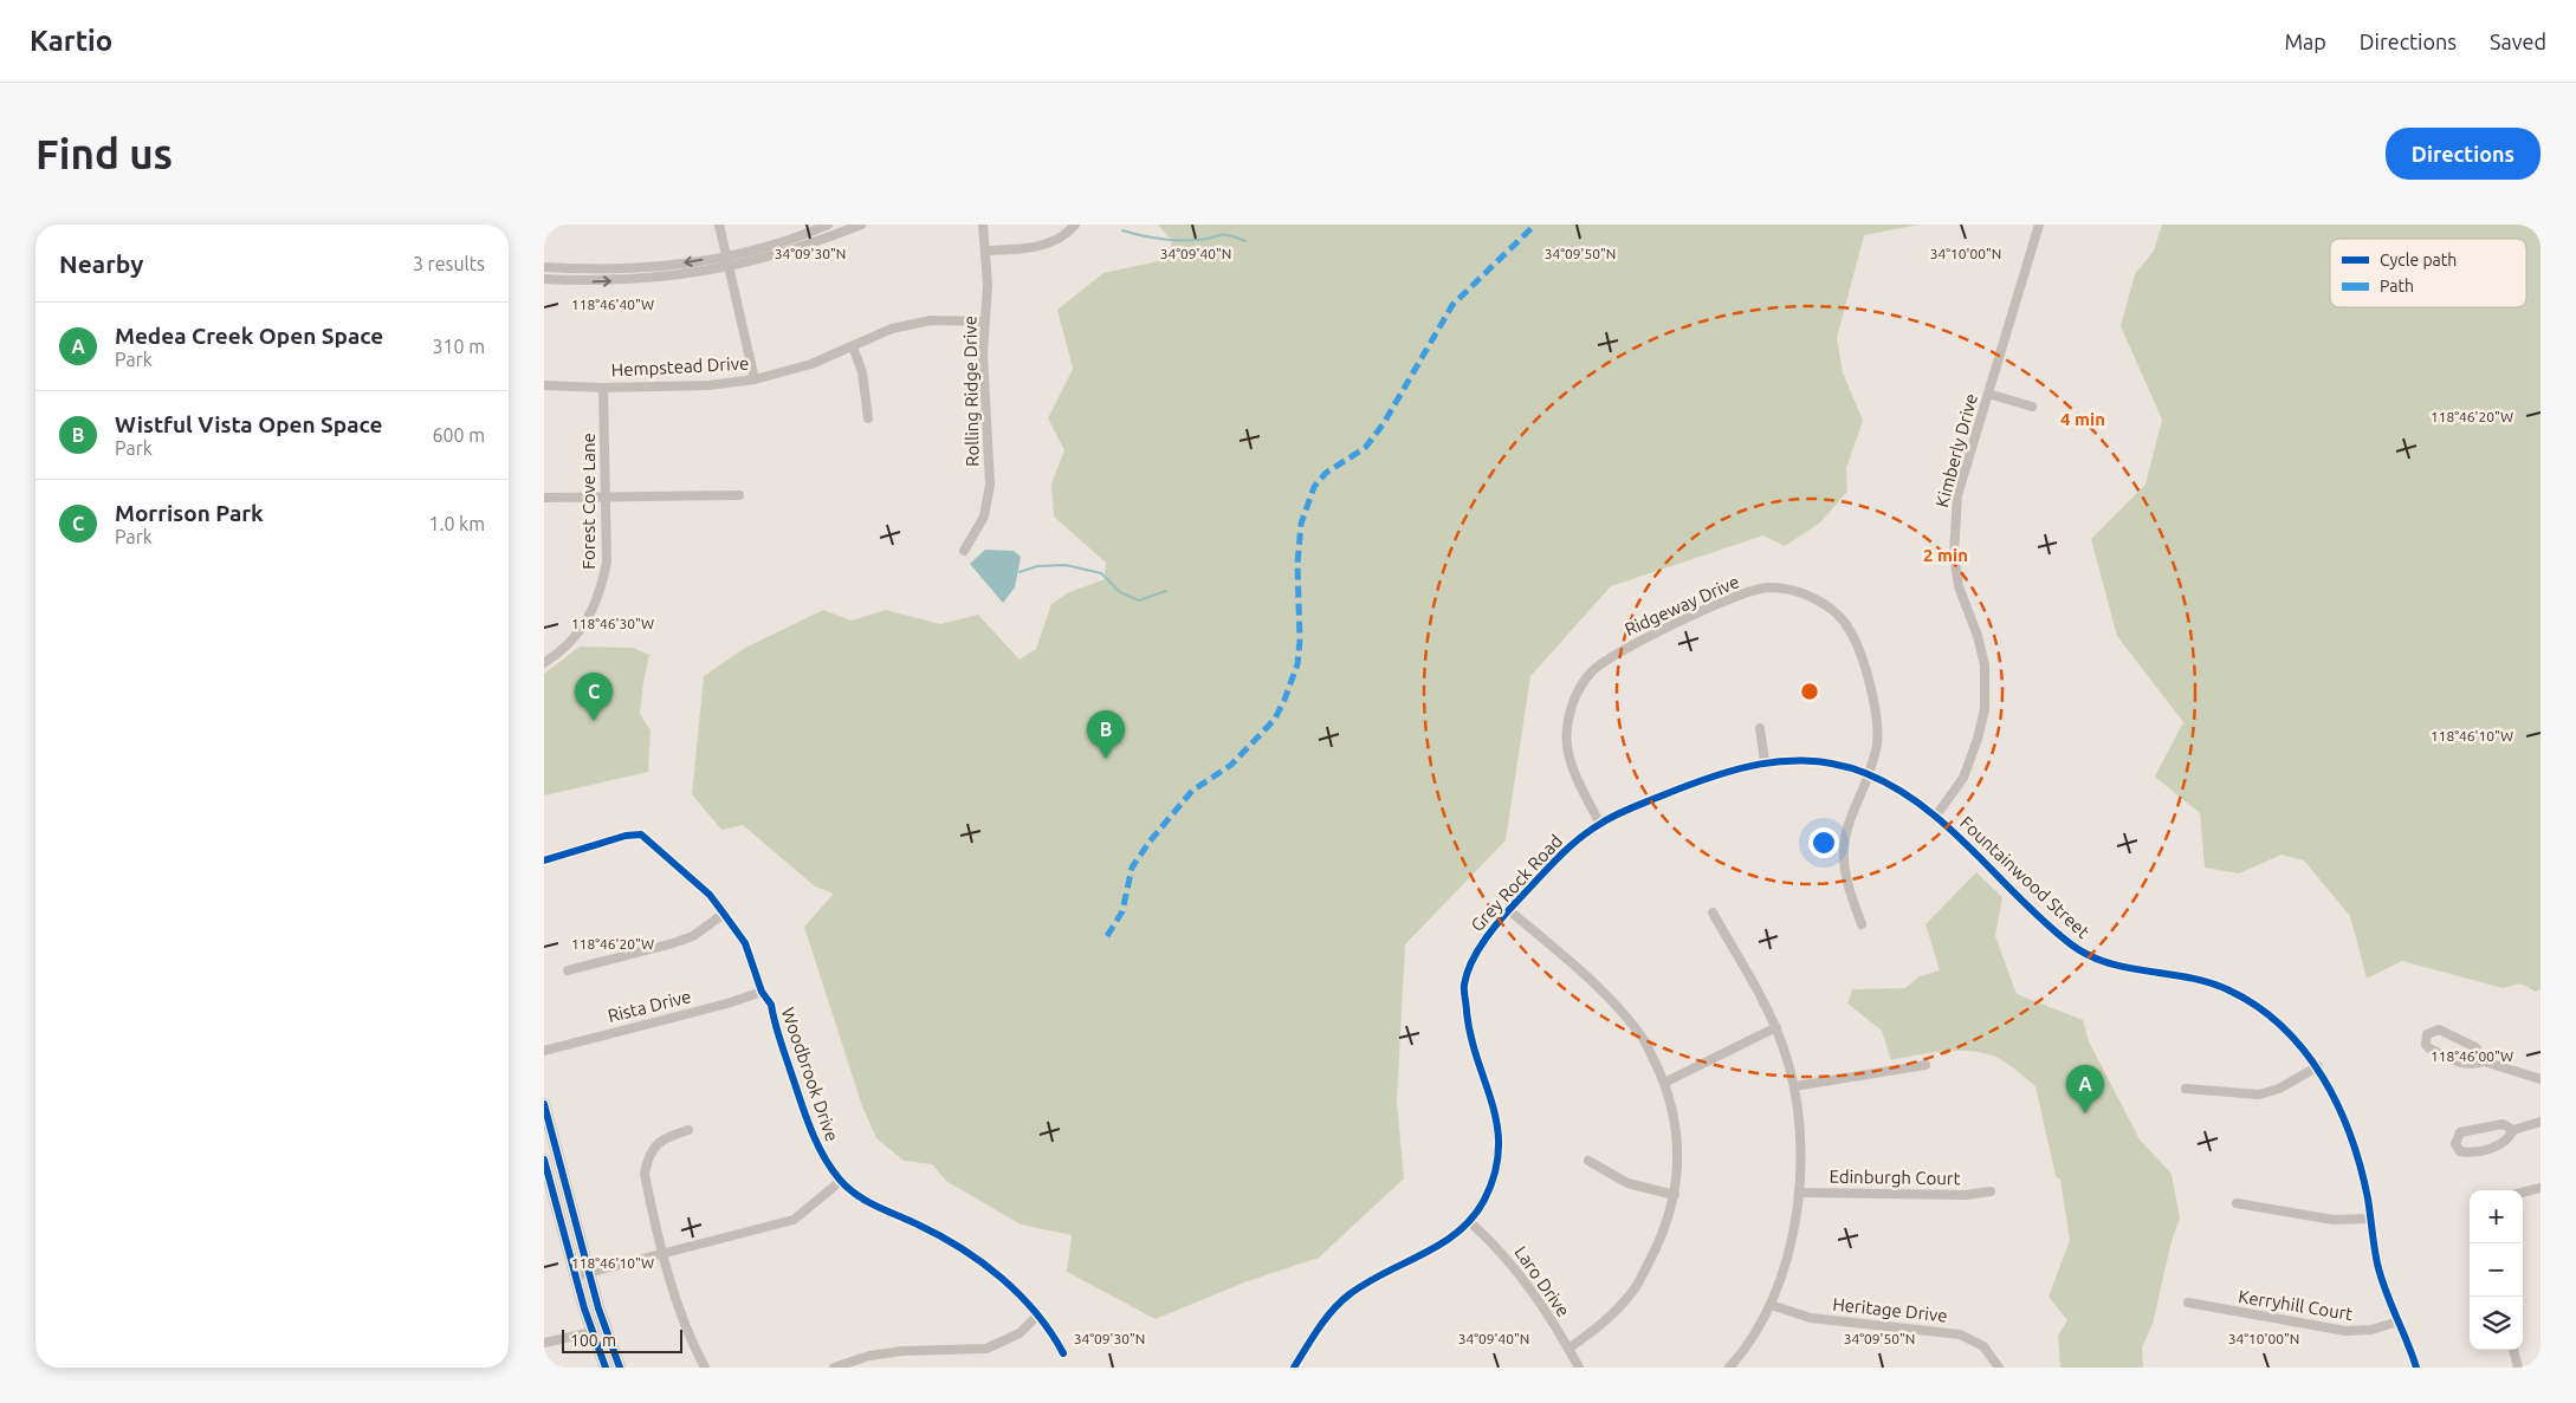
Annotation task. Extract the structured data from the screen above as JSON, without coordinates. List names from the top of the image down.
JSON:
{
  "streets": {
    "street": [
      "Hempstead Drive",
      "Rolling Ridge Drive",
      "Kimberly Drive",
      "Forest Cove Lane",
      "Ridgeway Drive",
      "Fountainwood Street",
      "Grey Rock Road",
      "Rista Drive",
      "Woodbrook Drive",
      "Edinburgh Court",
      "Laro Drive",
      "Kerryhill Court",
      "Heritage Drive"
    ]
  },
  "crossings": [
    ["Hempstead Drive", "Rolling Ridge Drive"],
    ["Hempstead Drive", "Forest Cove Lane"],
    ["Kimberly Drive", "Fountainwood Street"],
    ["Ridgeway Drive", "Fountainwood Street"],
    ["Ridgeway Drive", "Grey Rock Road"],
    ["Fountainwood Street", "Grey Rock Road"],
    ["Fountainwood Street", "Kerryhill Court"],
    ["Grey Rock Road", "Laro Drive"],
    ["Rista Drive", "Woodbrook Drive"]
  ],
  "legend": ["Cycle path", "Path"],
  "scale_bar": "100 m",
  "page": {
    "header": "Kartio",
    "nav": ["Map", "Directions", "Saved"],
    "buttons": "Directions",
    "title": "Find us",
    "heading": ["Nearby", "3 results"],
    "list": [
      {
        "mark": "A",
        "name": "Medea Creek Open Space",
        "note": "Park",
        "value": "310 m"
      },
      {
        "mark": "B",
        "name": "Wistful Vista Open Space",
        "note": "Park",
        "value": "600 m"
      },
      {
        "mark": "C",
        "name": "Morrison Park",
        "note": "Park",
        "value": "1.0 km"
      }
    ],
    "pins": ["C", "B", "A"],
    "map_buttons": ["+", "−"],
    "scale": "100 m"
  },
  "coordinates": [
    "34°09'30\"N",
    "34°09'40\"N",
    "34°09'50\"N",
    "34°10'00\"N",
    "118°46'40\"W",
    "118°46'20\"W",
    "118°46'30\"W",
    "118°46'10\"W",
    "118°46'00\"W"
  ],
  "rings": ["4 min", "2 min"]
}
